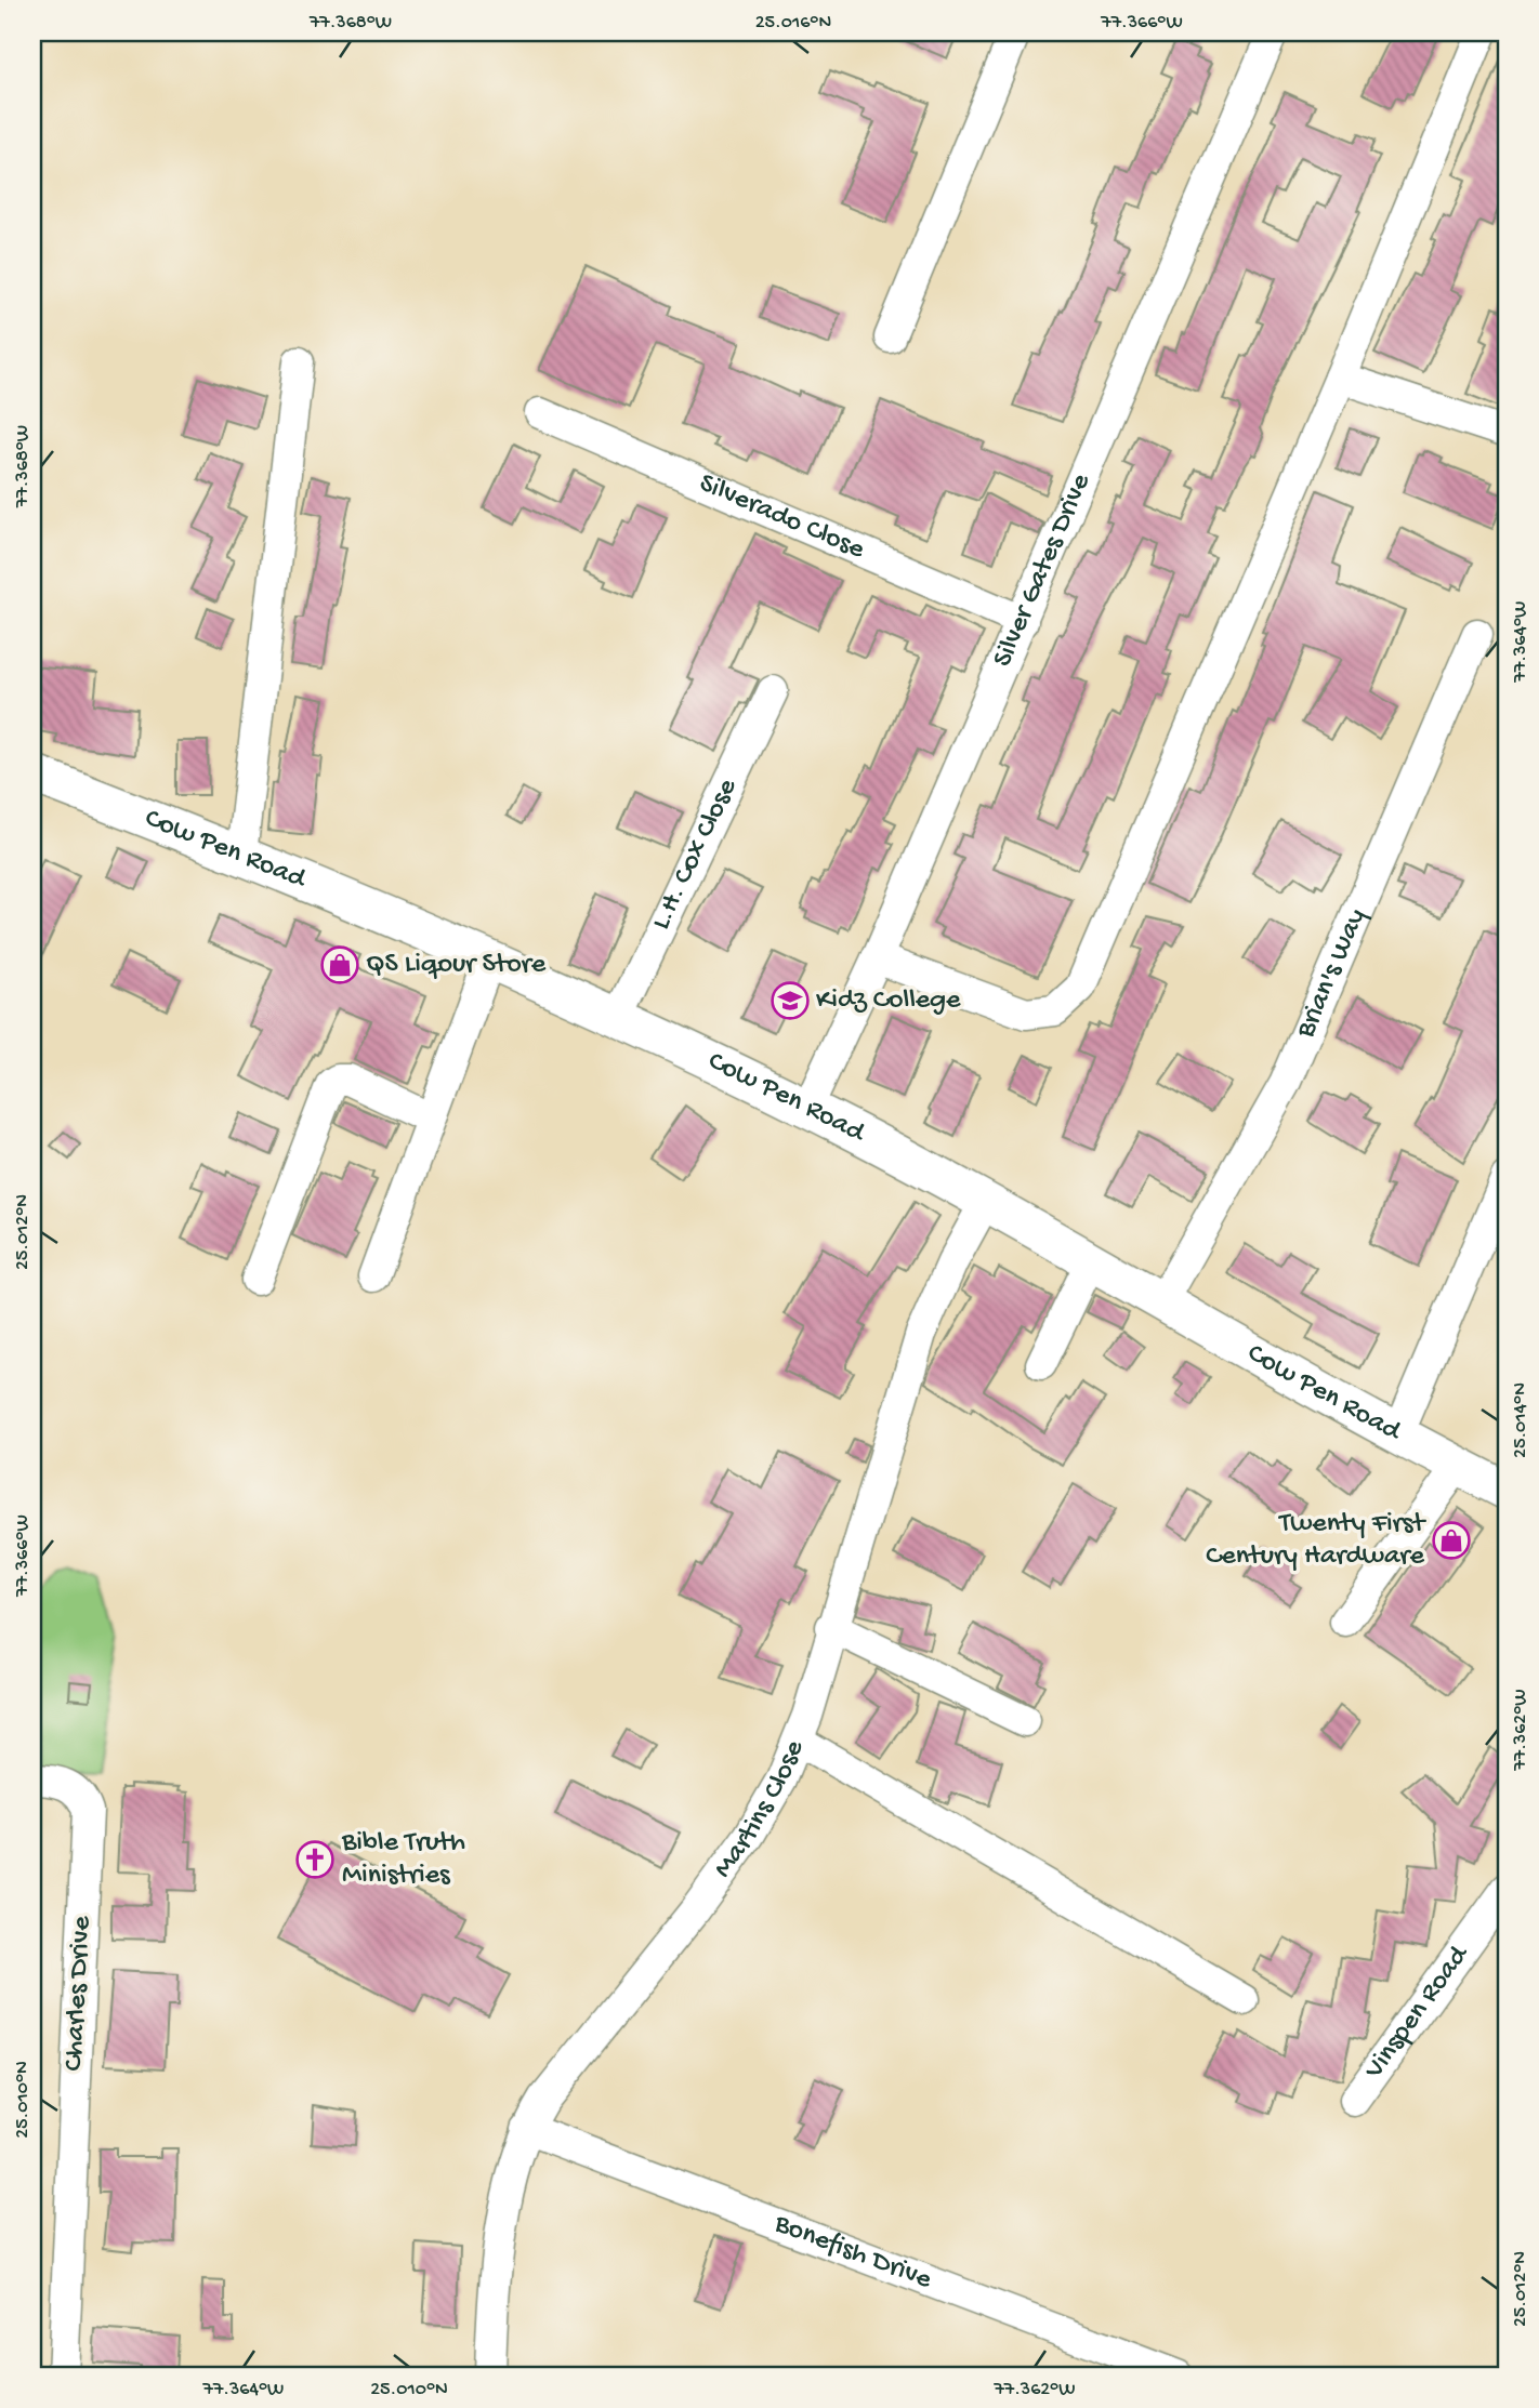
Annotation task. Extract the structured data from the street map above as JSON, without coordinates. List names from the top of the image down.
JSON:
{
  "streets": {
    "main road": ["Cow Pen Road"],
    "street": [
      "Silverado Close",
      "Silver Gates Drive",
      "L.H. Cox Close",
      "Brian's Way",
      "Martins Close",
      "Charles Drive",
      "Vinspen Road",
      "Bonefish Drive"
    ]
  },
  "crossings": [
    ["Silverado Close", "Silver Gates Drive"],
    ["Silver Gates Drive", "Cow Pen Road"],
    ["Cow Pen Road", "L.H. Cox Close"],
    ["Cow Pen Road", "Brian's Way"],
    ["Cow Pen Road", "Martins Close"],
    ["Martins Close", "Bonefish Drive"]
  ],
  "places": {
    "shop": ["QS Liqour Store", "Twenty First Century Hardware"],
    "school or university": ["Kidz College"],
    "church": ["Bible Truth Ministries"]
  },
  "coordinates": [
    "77.368°W",
    "25.016°N",
    "77.366°W",
    "77.364°W",
    "25.012°N",
    "25.014°N",
    "77.362°W",
    "25.010°N"
  ]
}
